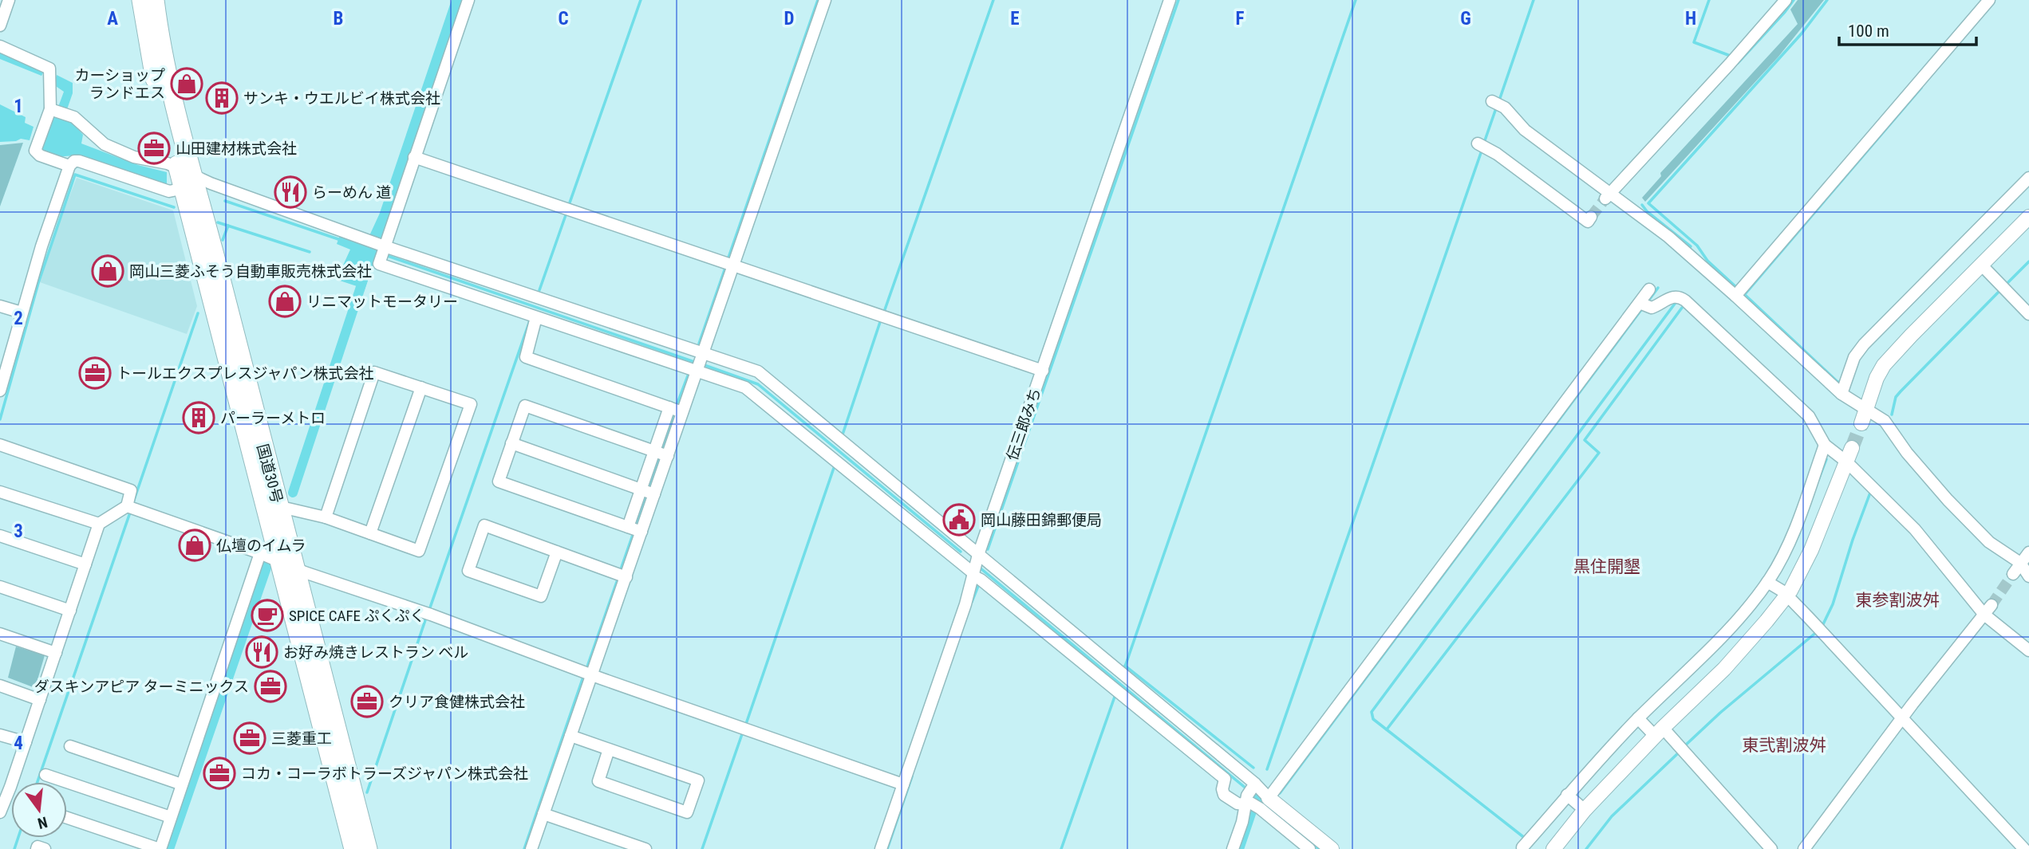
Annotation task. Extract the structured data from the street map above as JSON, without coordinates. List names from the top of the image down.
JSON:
{
  "streets": {
    "highway": ["国道30号"],
    "street": ["伝三郎みち"]
  },
  "districts": ["黒住開墾", "東参割波舛", "東弐割波舛"],
  "places": {
    "shop": [
      "カーショップ ランドエス",
      "岡山三菱ふそう自動車販売株式会社",
      "リニマットモータリー",
      "仏壇のイムラ"
    ],
    "building": ["サンキ・ウエルビイ株式会社", "パーラーメトロ"],
    "office": [
      "山田建材株式会社",
      "トールエクスプレスジャパン株式会社",
      "ダスキンアピア ターミニックス",
      "クリア食健株式会社",
      "三菱重工",
      "コカ・コーラボトラーズジャパン株式会社"
    ],
    "restaurant": ["らーめん 道", "お好み焼きレストラン ベル"],
    "public building": ["岡山藤田錦郵便局"],
    "cafe": ["SPICE CAFE ぷくぷく"]
  },
  "scale_bar": "100 m",
  "north": "bottom",
  "grid": {
    "columns": [
      "A",
      "B",
      "C",
      "D",
      "E",
      "F",
      "G",
      "H"
    ],
    "rows": [
      "1",
      "2",
      "3",
      "4"
    ]
  }
}
